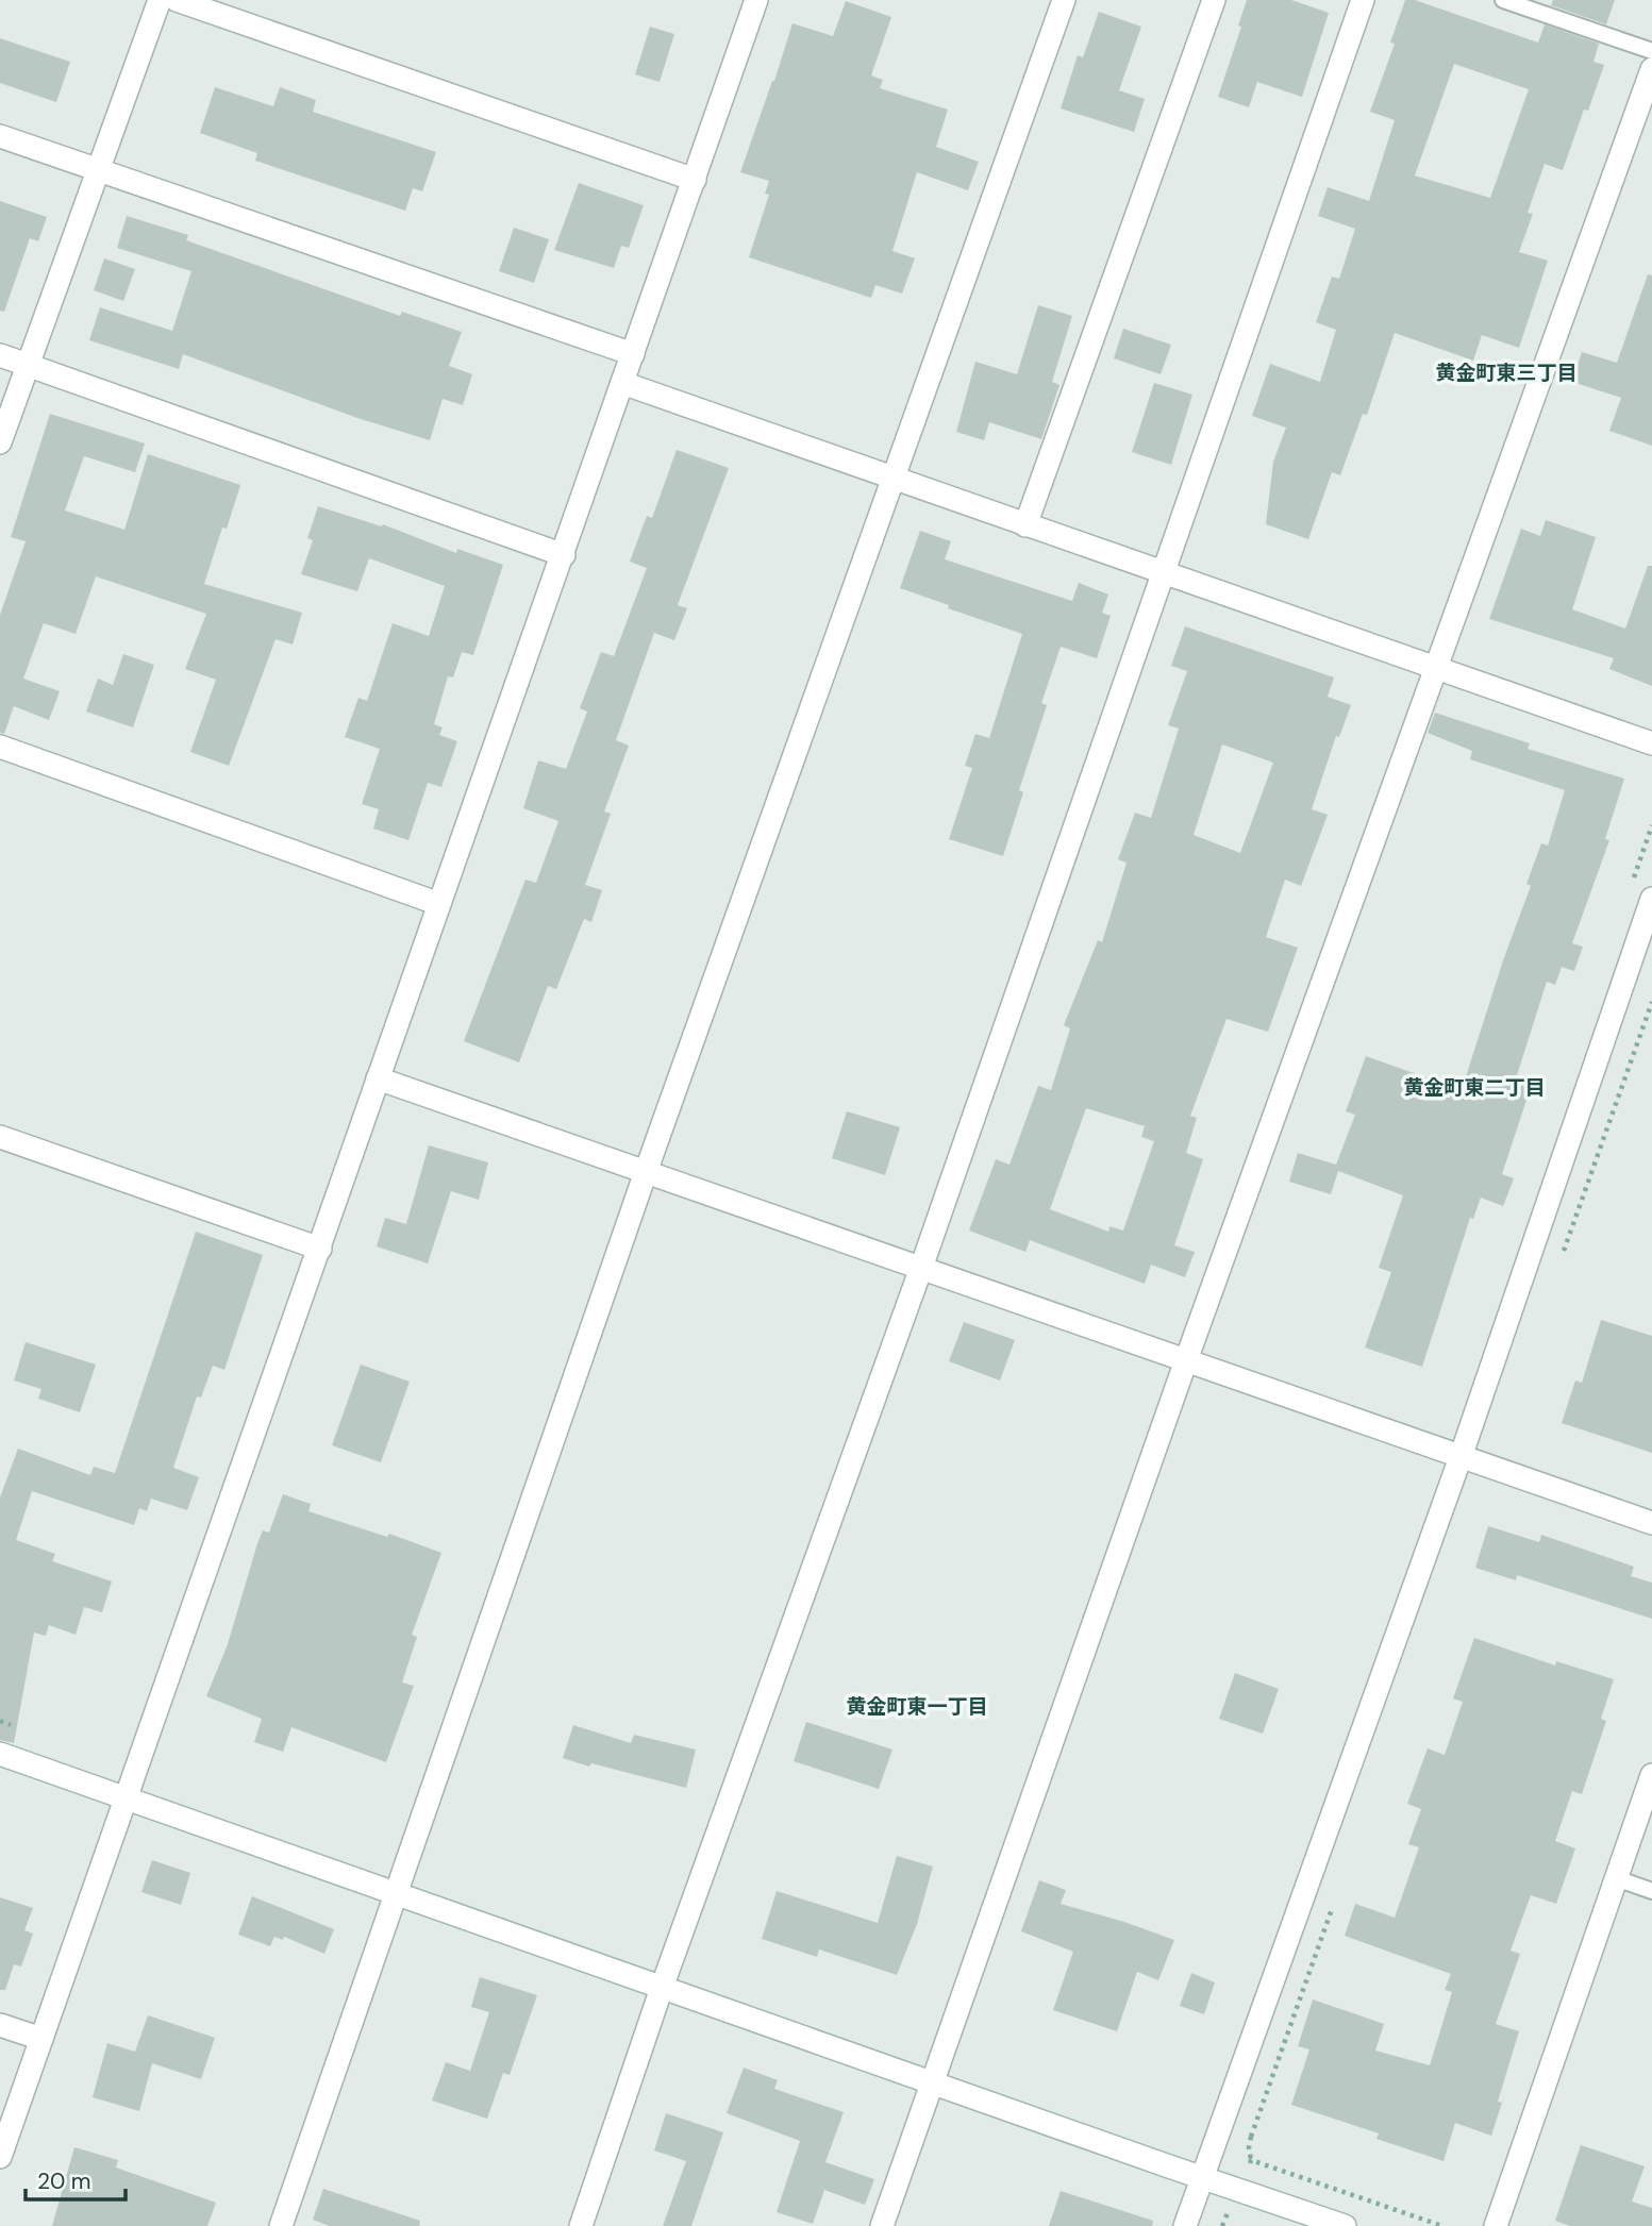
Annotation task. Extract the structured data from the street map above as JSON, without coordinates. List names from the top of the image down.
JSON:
{
  "districts": ["黄金町東三丁目", "黄金町東二丁目", "黄金町東一丁目"],
  "scale_bar": "20 m"
}
